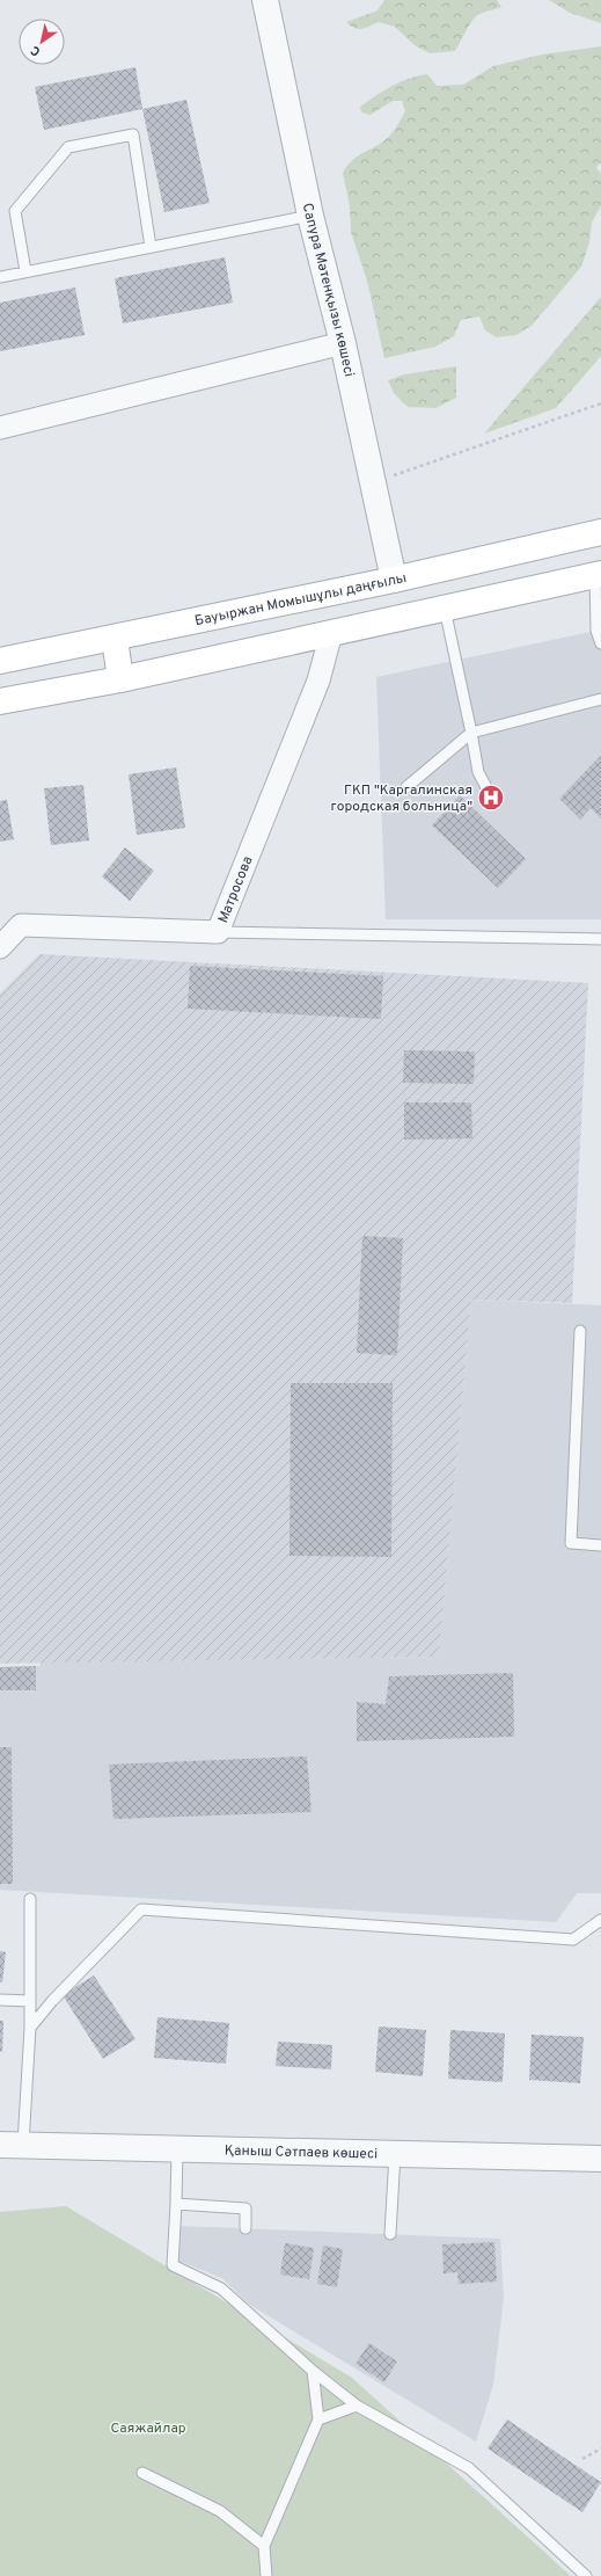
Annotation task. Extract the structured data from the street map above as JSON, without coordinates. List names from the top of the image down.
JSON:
{
  "streets": {
    "main road": ["Бауыржан Момышұлы даңғылы"],
    "street": ["Сапура Мәтенқызы көшесі", "Матросова", "Қаныш Сәтпаев көшесі"]
  },
  "crossings": [
    ["Сапура Мәтенқызы көшесі", "Бауыржан Момышұлы даңғылы"]
  ],
  "parks": ["Саяжайлар"],
  "places": {
    "hospital": ["ГКП \"Каргалинская городская больница\""]
  },
  "north": "bottom left"
}
